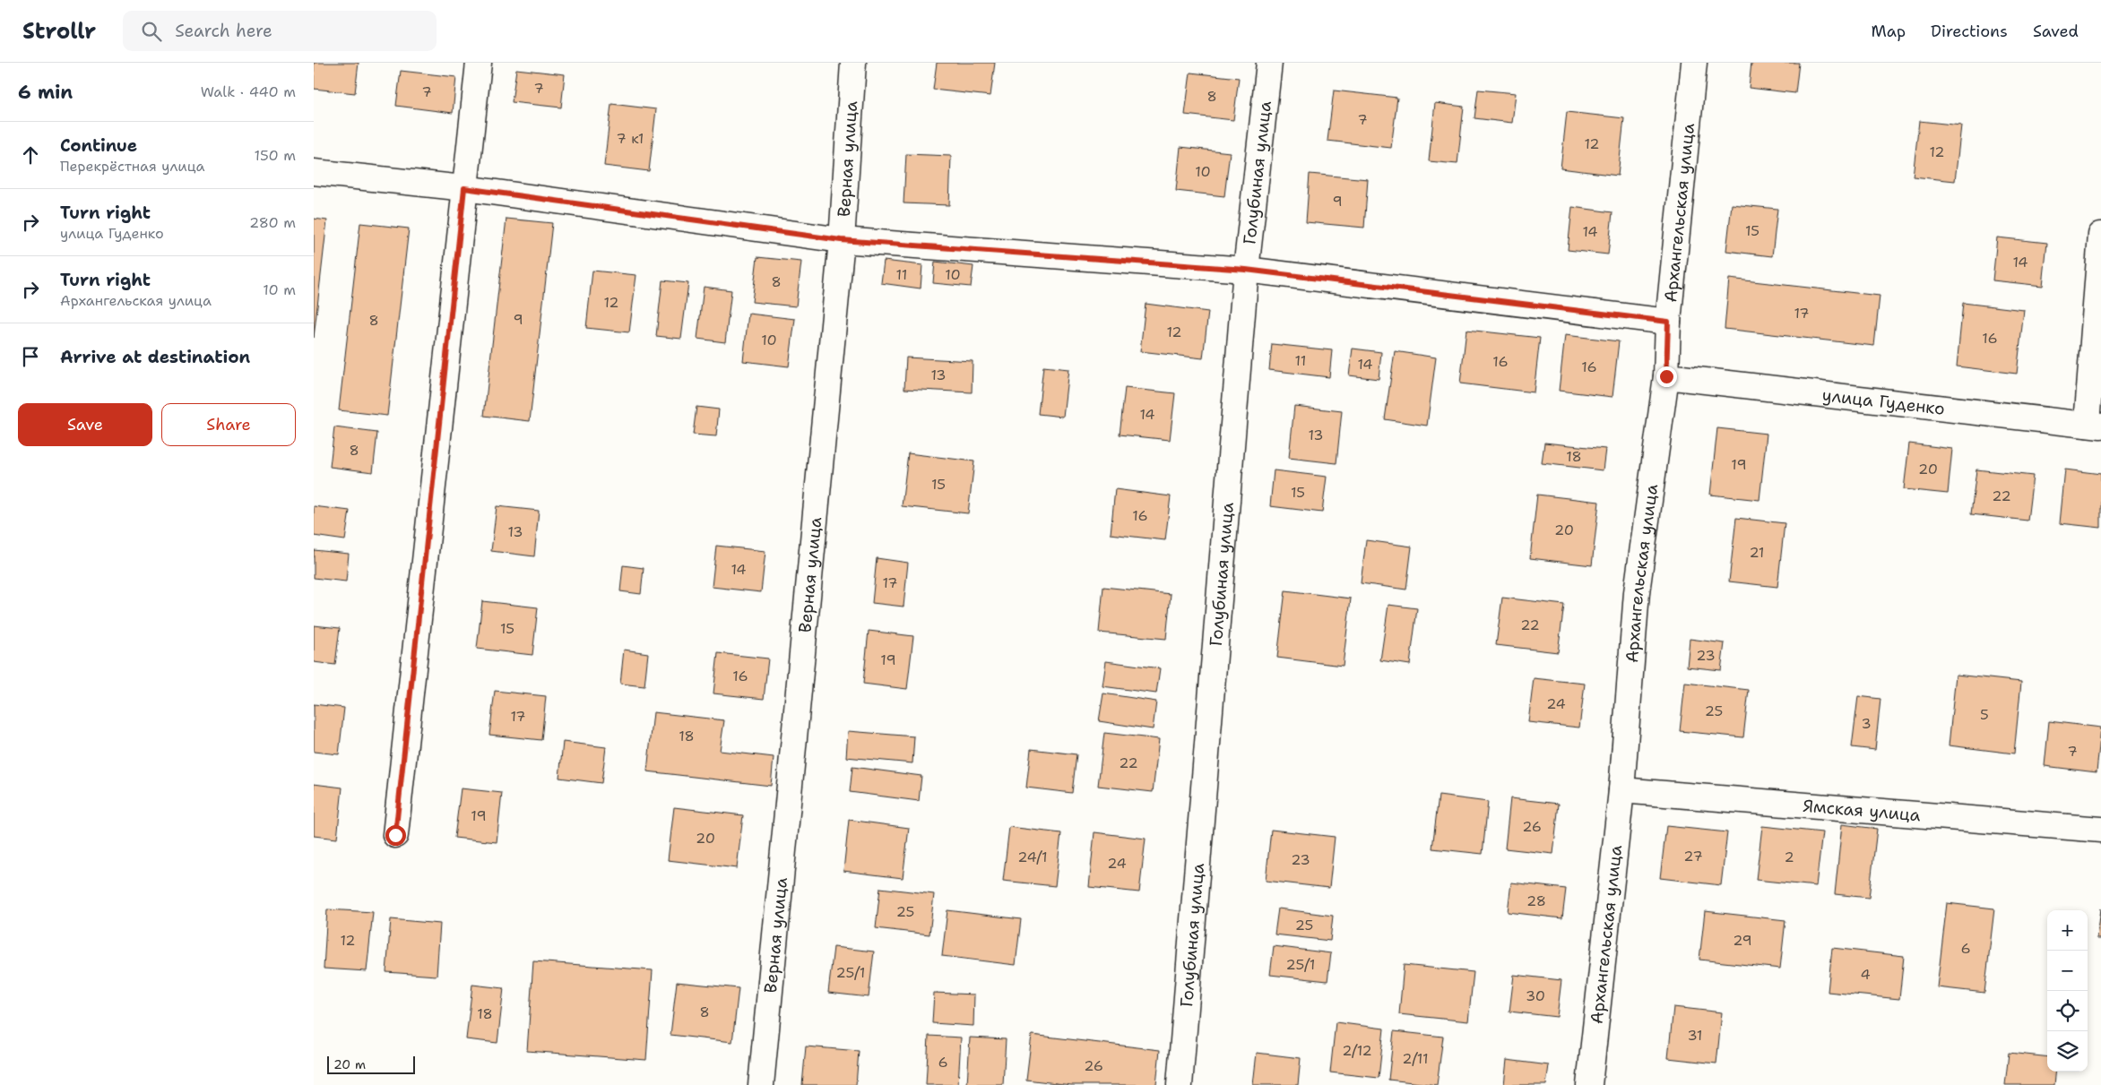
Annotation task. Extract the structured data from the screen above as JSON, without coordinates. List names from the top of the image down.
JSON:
{
  "streets": {
    "street": [
      "Верная улица",
      "Голубиная улица",
      "Архангельская улица",
      "улица Гуденко",
      "Ямская улица"
    ]
  },
  "crossings": [
    ["Архангельская улица", "улица Гуденко"],
    ["Архангельская улица", "Ямская улица"]
  ],
  "house_numbers": [
    "7",
    "7",
    "8",
    "7",
    "7 к1",
    "12",
    "12",
    "10",
    "9",
    "15",
    "14",
    "14",
    "11",
    "10",
    "8",
    "12",
    "17",
    "9",
    "8",
    "12",
    "16",
    "10",
    "11",
    "16",
    "14",
    "16",
    "13",
    "14",
    "13",
    "8",
    "18",
    "19",
    "20",
    "15",
    "15",
    "22",
    "16",
    "20",
    "13",
    "21",
    "14",
    "17",
    "22",
    "15",
    "23",
    "19",
    "16",
    "24",
    "25",
    "5",
    "17",
    "3",
    "18",
    "7",
    "22",
    "19",
    "26",
    "20",
    "27",
    "24/1",
    "2",
    "23",
    "24",
    "28",
    "25",
    "25",
    "12",
    "29",
    "6",
    "25/1",
    "25/1",
    "4",
    "30",
    "8",
    "18",
    "31",
    "2/12",
    "2/11",
    "6",
    "26"
  ],
  "scale_bar": "20 m",
  "page": {
    "header": "Strollr",
    "search": "Search here",
    "nav": ["Map", "Directions", "Saved"],
    "heading": ["6 min", "Walk · 440 m"],
    "list": [
      ["Continue", "Перекрёстная улица", "150 m"],
      ["Turn right", "улица Гуденко", "280 m"],
      ["Turn right", "Архангельская улица", "10 m"],
      "Arrive at destination"
    ],
    "buttons": ["Save", "Share"],
    "map_buttons": ["+", "−"],
    "scale": "20 m"
  }
}
